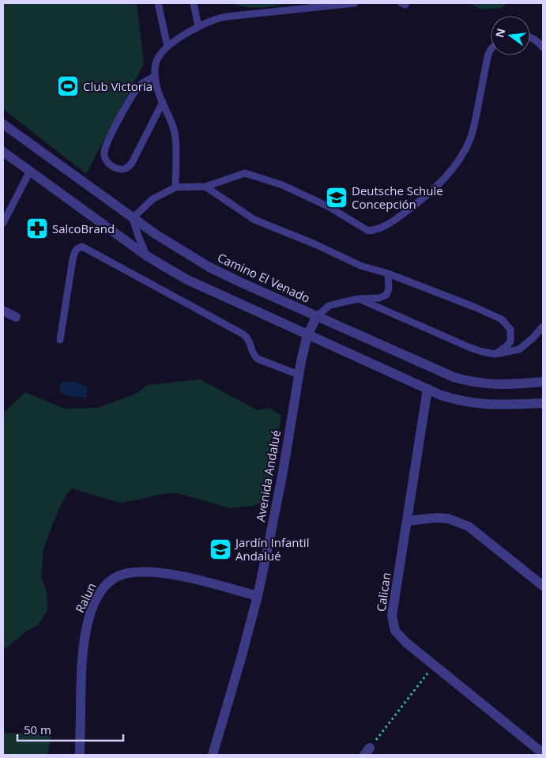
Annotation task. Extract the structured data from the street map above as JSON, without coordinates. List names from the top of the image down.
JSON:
{
  "streets": {
    "street": [
      "Camino El Venado",
      "Avenida Andalué",
      "Calican",
      "Ralun"
    ]
  },
  "crossings": [
    ["Camino El Venado", "Avenida Andalué"],
    ["Avenida Andalué", "Ralun"]
  ],
  "places": {
    "sports": ["Club Victoria"],
    "school or university": ["Deutsche Schule Concepción", "Jardín Infantil Andalué"],
    "pharmacy": ["SalcoBrand"]
  },
  "scale_bar": "50 m",
  "north": "left"
}
